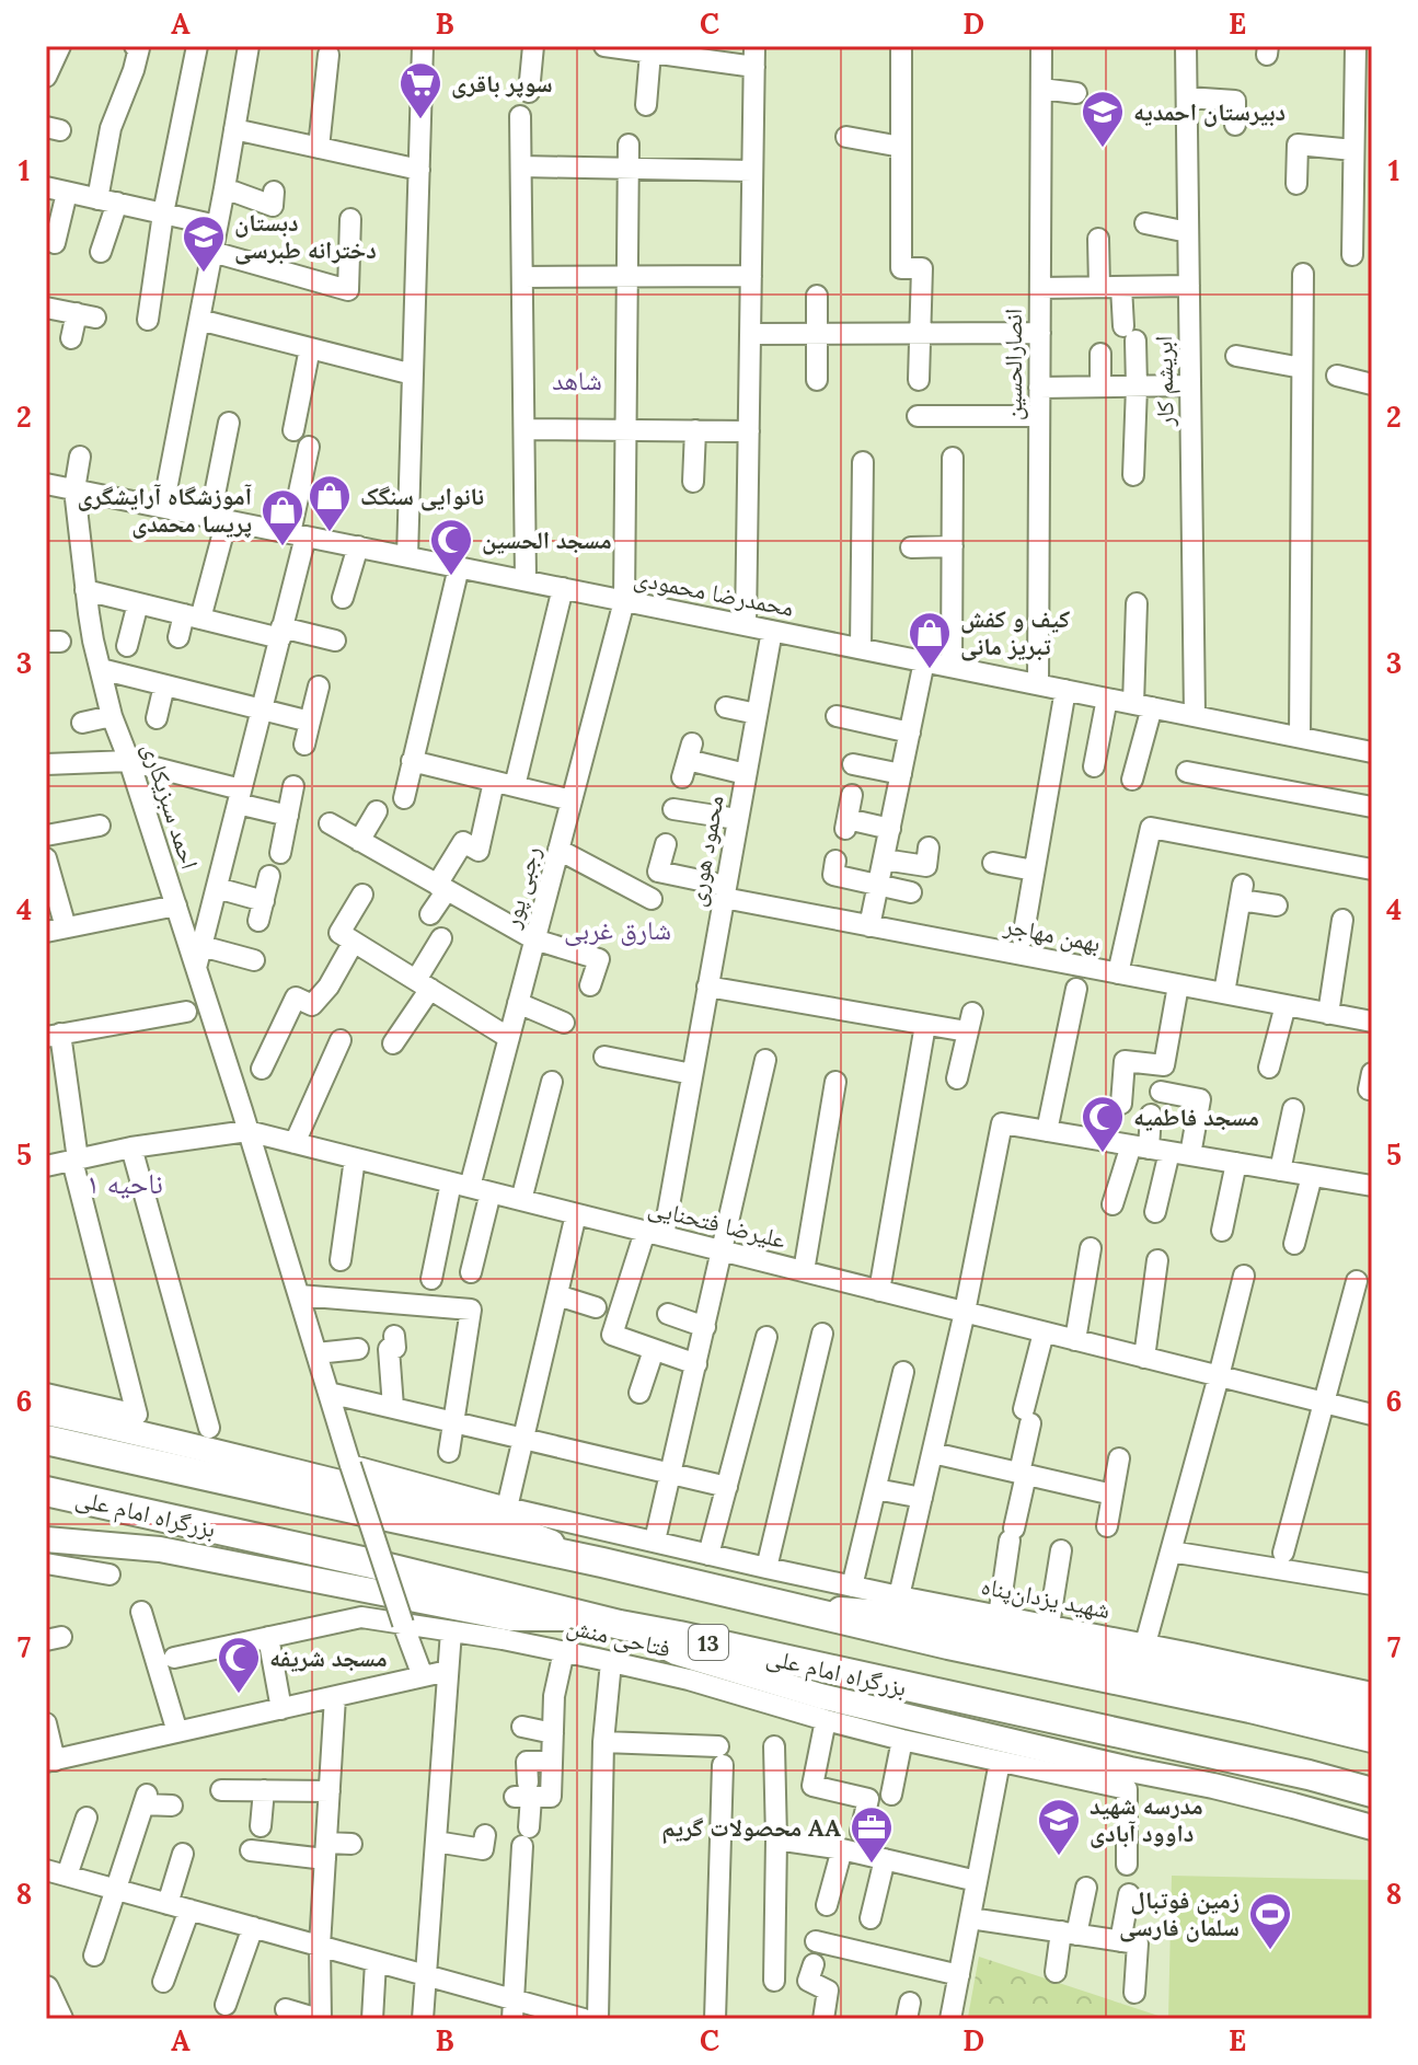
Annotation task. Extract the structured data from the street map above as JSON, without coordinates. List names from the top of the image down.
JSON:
{
  "streets": {
    "highway": ["بزرگراه امام علی", "13"],
    "street": [
      "انصارالحسین",
      "ابریشم کار",
      "محمدرضا محمودی",
      "احمد سبزیکاری",
      "محمود هوری",
      "رجبی پور",
      "بهمن مهاجر",
      "علیرضا فتحنایی",
      "شهید یزدان‌پناه",
      "فتاحی منش"
    ]
  },
  "crossings": [
    ["انصارالحسین", "محمدرضا محمودی"],
    ["ابریشم کار", "محمدرضا محمودی"],
    ["محمدرضا محمودی", "احمد سبزیکاری"],
    ["محمدرضا محمودی", "محمود هوری"],
    ["محمدرضا محمودی", "رجبی پور"],
    ["احمد سبزیکاری", "علیرضا فتحنایی"],
    ["احمد سبزیکاری", "شهید یزدان‌پناه"],
    ["احمد سبزیکاری", "فتاحی منش"],
    ["محمود هوری", "بهمن مهاجر"],
    ["محمود هوری", "علیرضا فتحنایی"],
    ["رجبی پور", "علیرضا فتحنایی"]
  ],
  "districts": ["شاهد", "شارق غربی", "ناحیه ۱"],
  "places": {
    "supermarket": ["سوپر باقری"],
    "school or university": ["دبیرستان احمدیه", "دبستان دخترانه طبرسی", "مدرسه شهید داوود آبادی"],
    "shop": ["نانوایی سنگک", "آموزشگاه آرایشگری پریسا محمدی", "کیف و کفش تبریز مانی"],
    "mosque": ["مسجد الحسین", "مسجد فاطمیه", "مسجد شریفه"],
    "office": ["محصولات گریم AA"],
    "sports": ["زمین فوتبال سلمان فارسی"]
  },
  "grid": {
    "columns": [
      "A",
      "B",
      "C",
      "D",
      "E"
    ],
    "rows": [
      "1",
      "2",
      "3",
      "4",
      "5",
      "6",
      "7",
      "8"
    ]
  }
}
